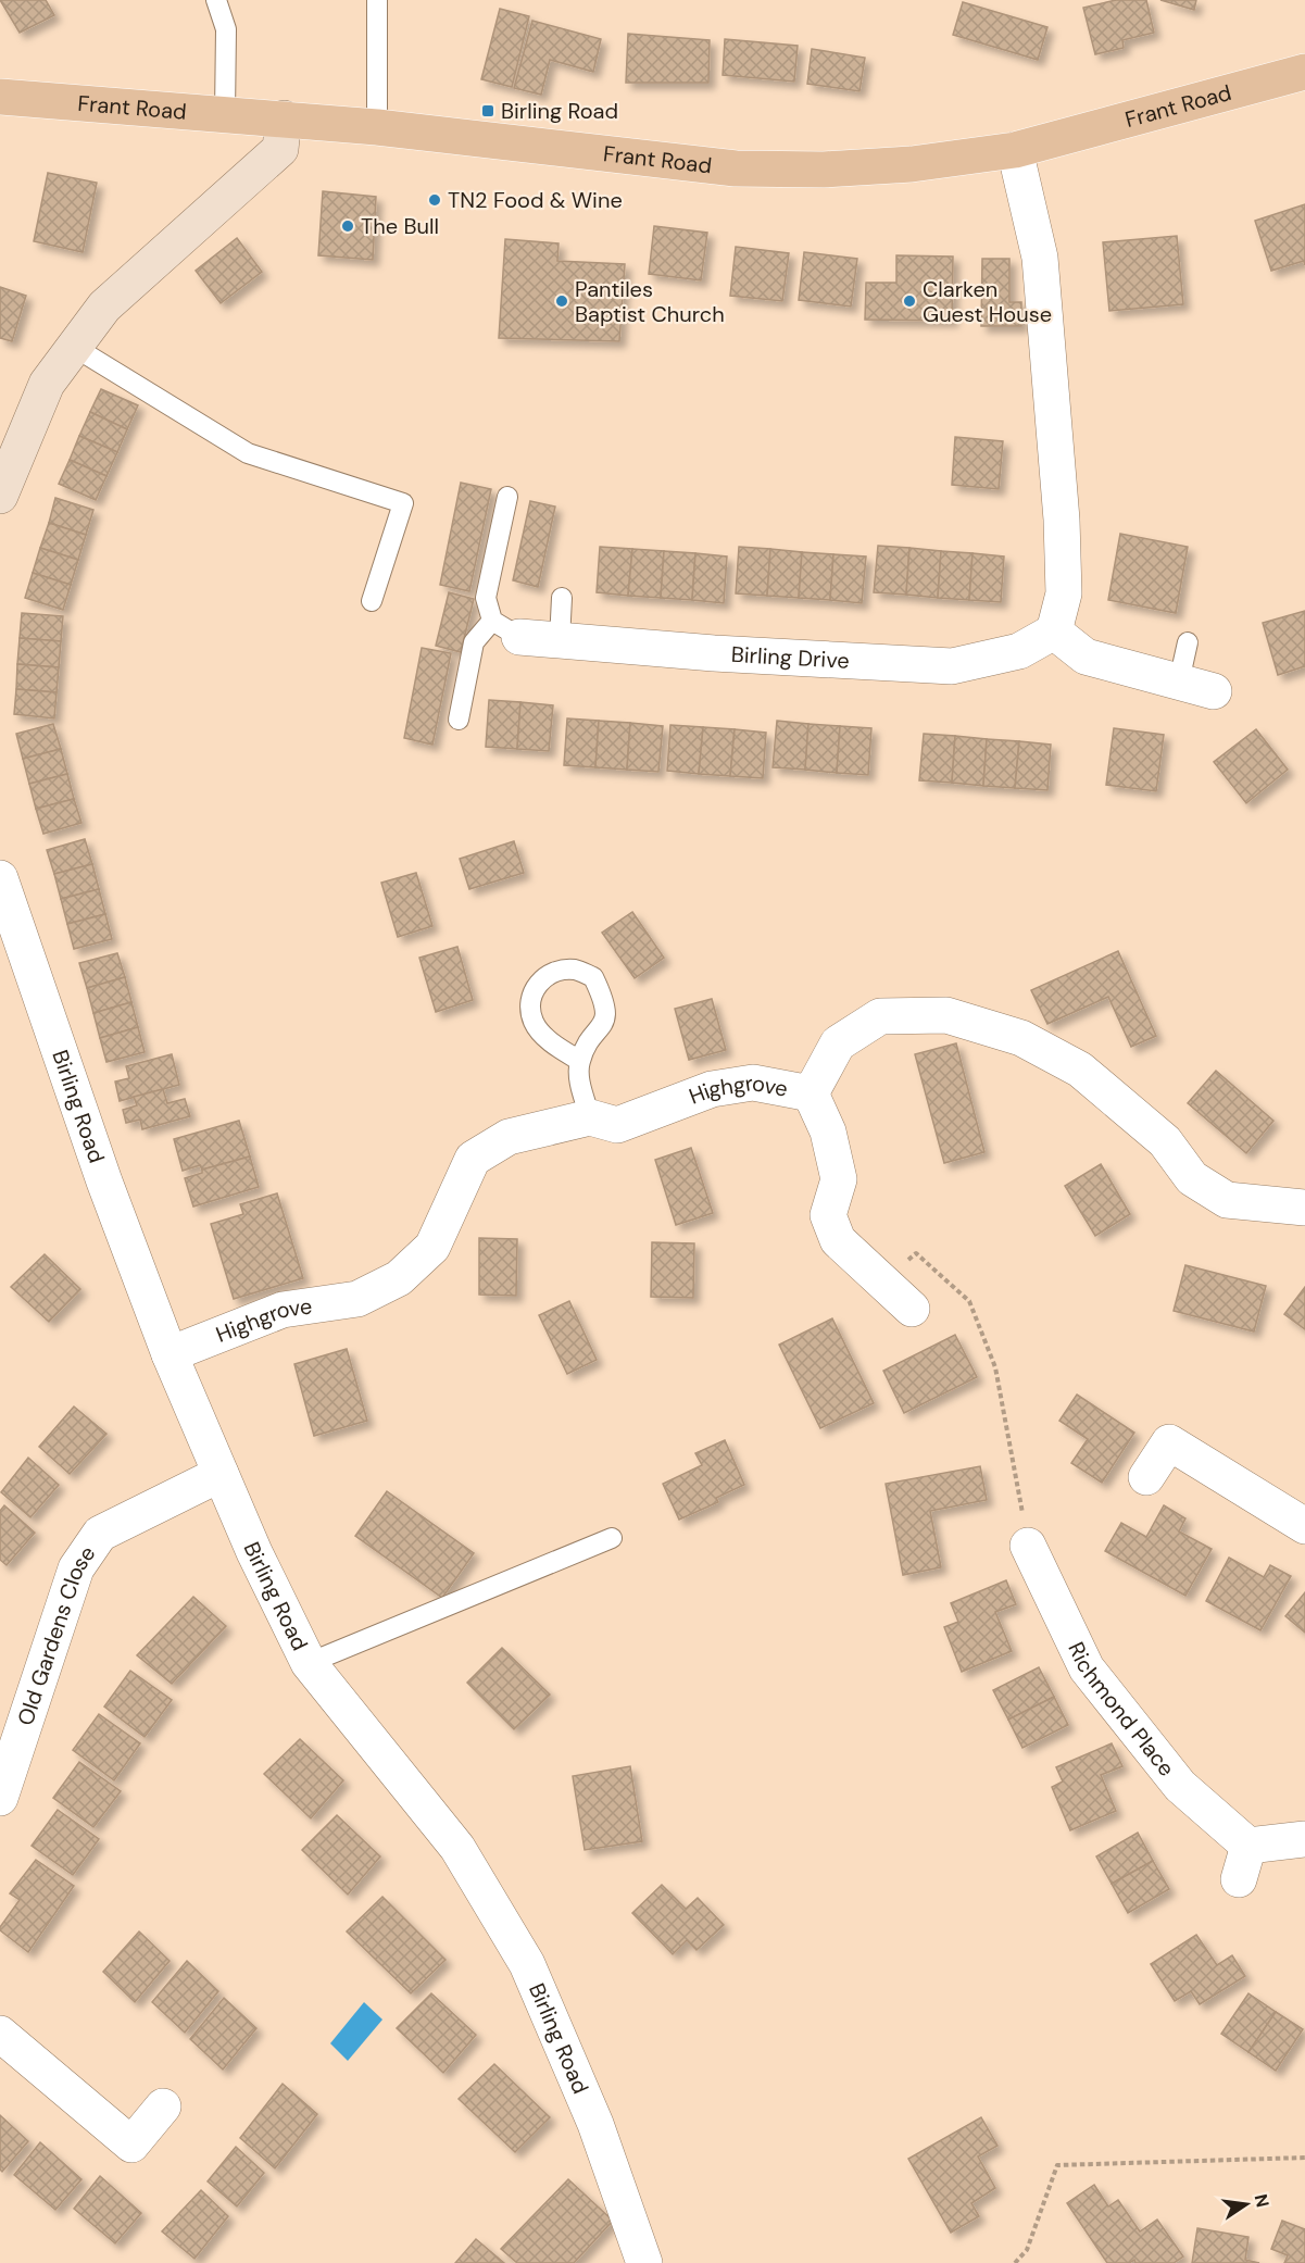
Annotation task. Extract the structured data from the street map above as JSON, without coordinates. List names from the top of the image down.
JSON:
{
  "streets": {
    "main road": ["Frant Road"],
    "street": [
      "Birling Drive",
      "Highgrove",
      "Birling Road",
      "Old Gardens Close",
      "Richmond Place"
    ]
  },
  "crossings": [
    ["Highgrove", "Birling Road"],
    ["Birling Road", "Old Gardens Close"]
  ],
  "places": {
    "transit": ["Birling Road"],
    "other": [
      "TN2 Food & Wine",
      "The Bull",
      "Pantiles Baptist Church",
      "Clarken Guest House"
    ]
  },
  "north": "right"
}
